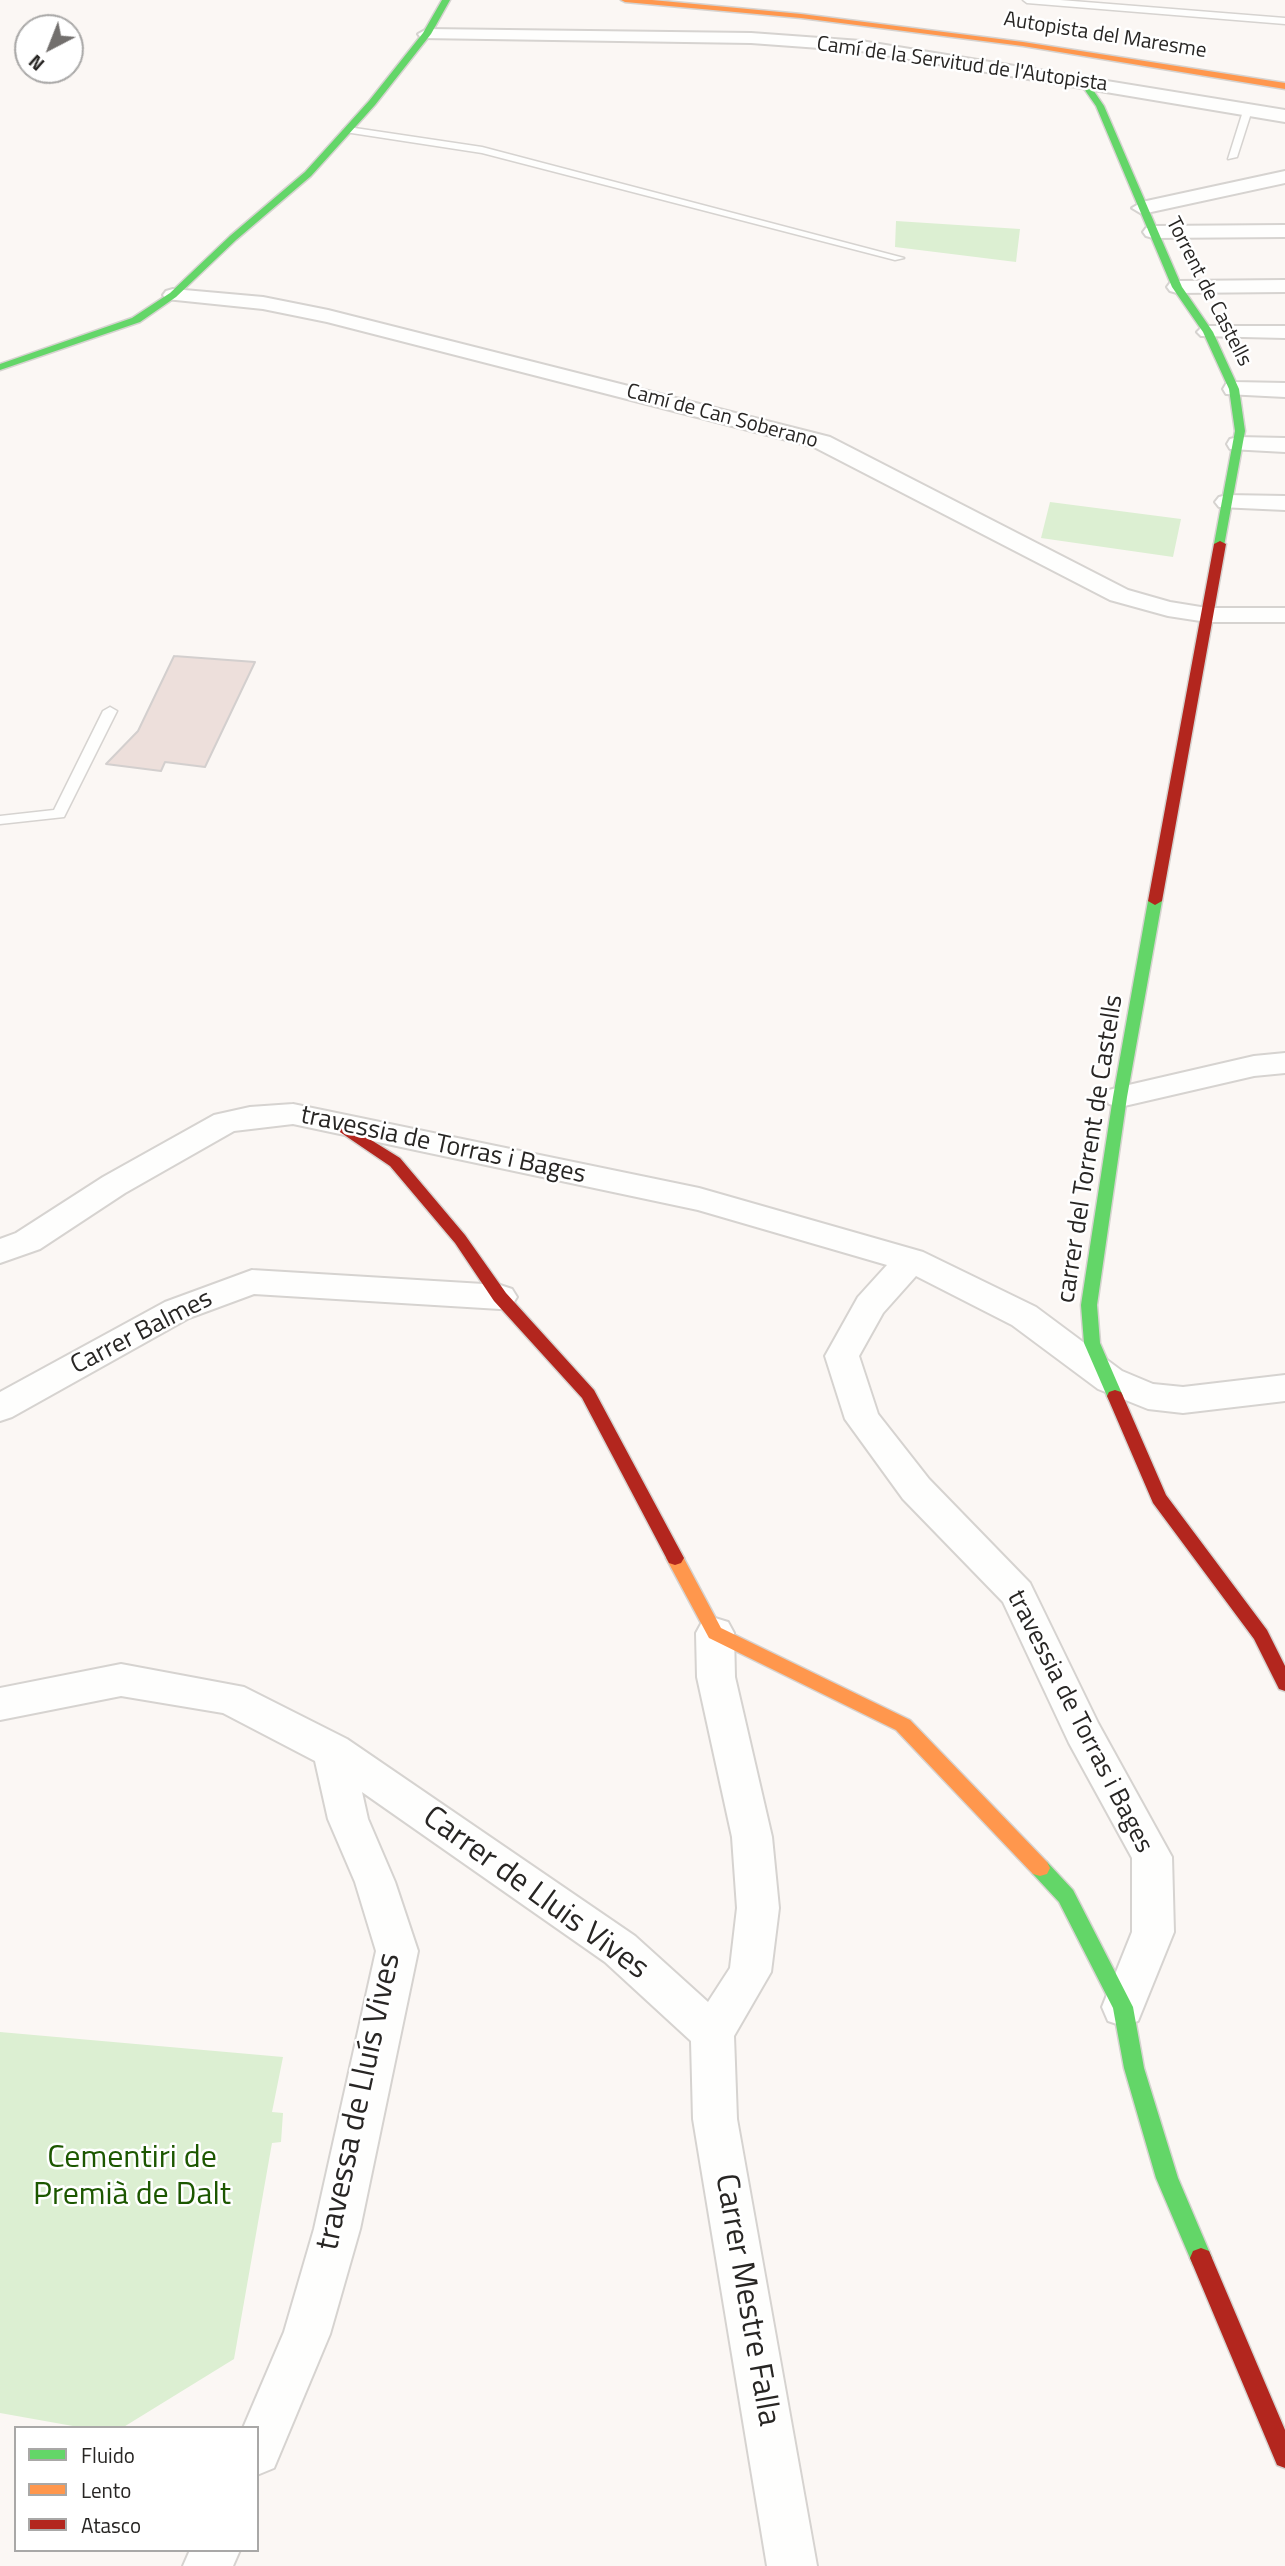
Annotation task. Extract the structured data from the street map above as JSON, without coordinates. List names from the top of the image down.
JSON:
{
  "streets": {
    "main road": ["Autopista del Maresme", "Torrent de Castells", "carrer del Torrent de Castells"],
    "street": [
      "Camí de la Servitud de l'Autopista",
      "Camí de Can Soberano",
      "travessia de Torras i Bages",
      "Carrer Balmes",
      "Carrer de Lluis Vives",
      "travessa de Lluís Vives",
      "Carrer Mestre Falla"
    ]
  },
  "crossings": [
    ["Camí de la Servitud de l'Autopista", "Torrent de Castells"],
    ["Torrent de Castells", "Camí de Can Soberano"],
    ["Torrent de Castells", "carrer del Torrent de Castells"],
    ["Camí de Can Soberano", "carrer del Torrent de Castells"],
    ["travessia de Torras i Bages", "carrer del Torrent de Castells"],
    ["Carrer de Lluis Vives", "travessa de Lluís Vives"],
    ["Carrer de Lluis Vives", "Carrer Mestre Falla"]
  ],
  "parks": ["Cementiri de Premià de Dalt"],
  "legend": ["Fluido", "Lento", "Atasco"],
  "north": "bottom left"
}
